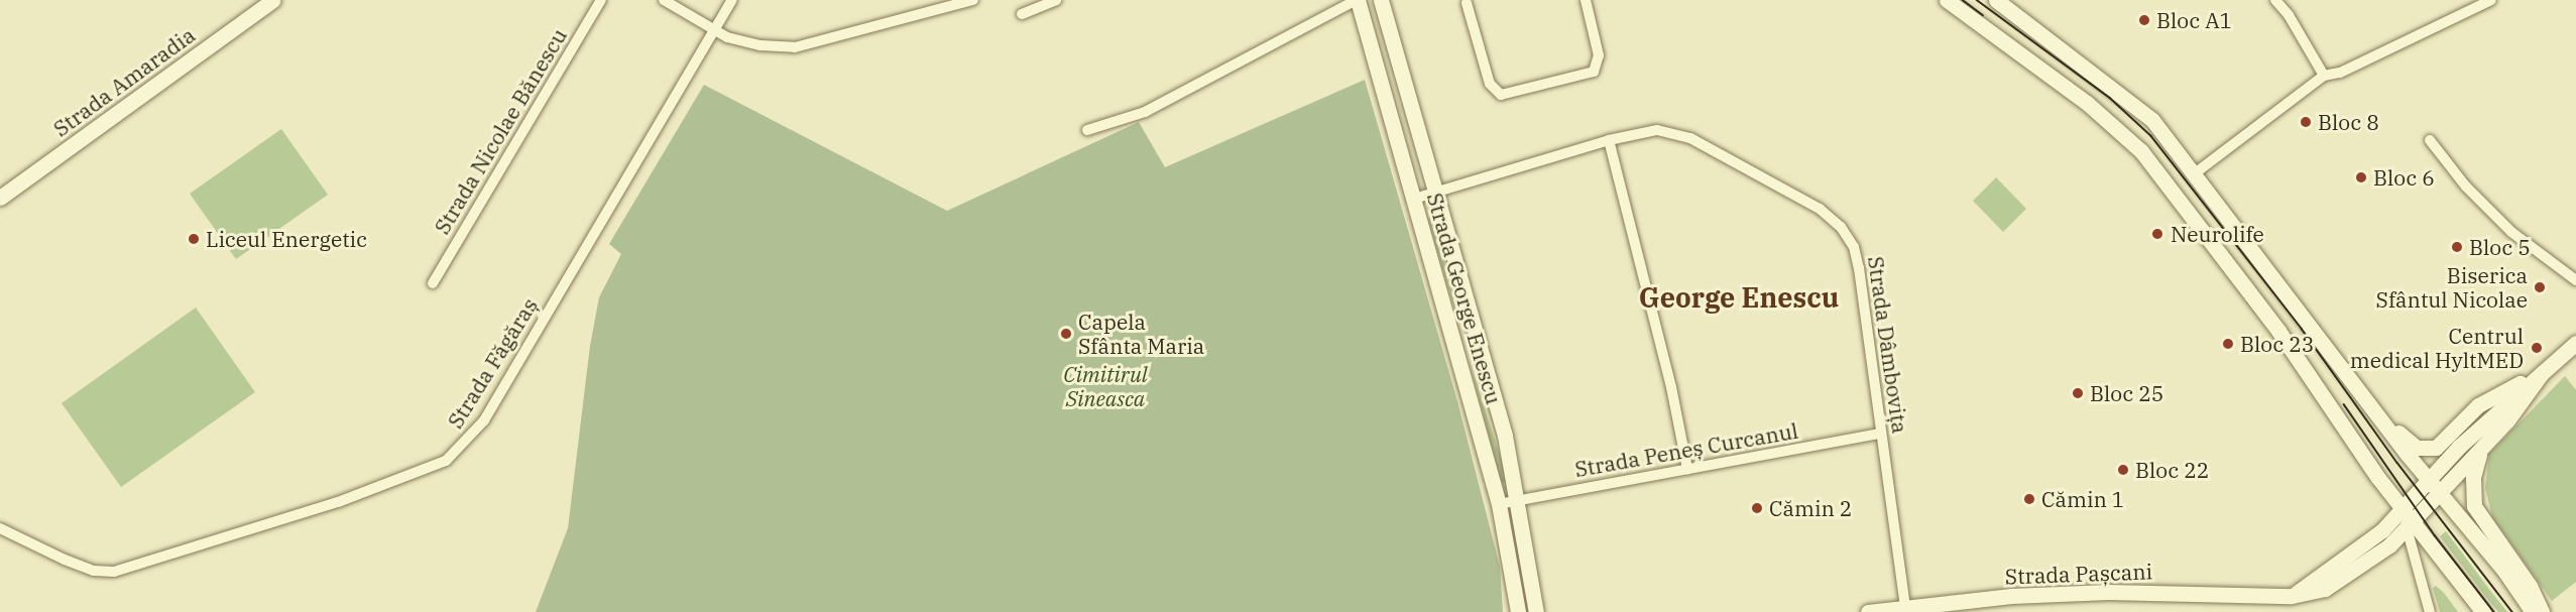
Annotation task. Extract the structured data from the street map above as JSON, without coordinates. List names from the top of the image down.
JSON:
{
  "streets": {
    "main road": ["Strada Amaradia", "Strada George Enescu", "Strada Pașcani"],
    "street": [
      "Strada Nicolae Bănescu",
      "Strada Dâmbovița",
      "Strada Făgăraș",
      "Strada Peneș Curcanul"
    ]
  },
  "crossings": [
    ["Strada George Enescu", "Strada Dâmbovița"],
    ["Strada George Enescu", "Strada Peneș Curcanul"],
    ["Strada Dâmbovița", "Strada Peneș Curcanul"],
    ["Strada Dâmbovița", "Strada Pașcani"]
  ],
  "districts": ["George Enescu"],
  "parks": ["Cimitirul Sineasca"],
  "places": [
    "Bloc A1",
    "Bloc 8",
    "Bloc 6",
    "Neurolife",
    "Liceul Energetic",
    "Bloc 5",
    "Biserica Sfântul Nicolae",
    "Capela Sfânta Maria",
    "Bloc 23",
    "Centrul medical HyltMED",
    "Bloc 25",
    "Bloc 22",
    "Cămin 1",
    "Cămin 2"
  ]
}
